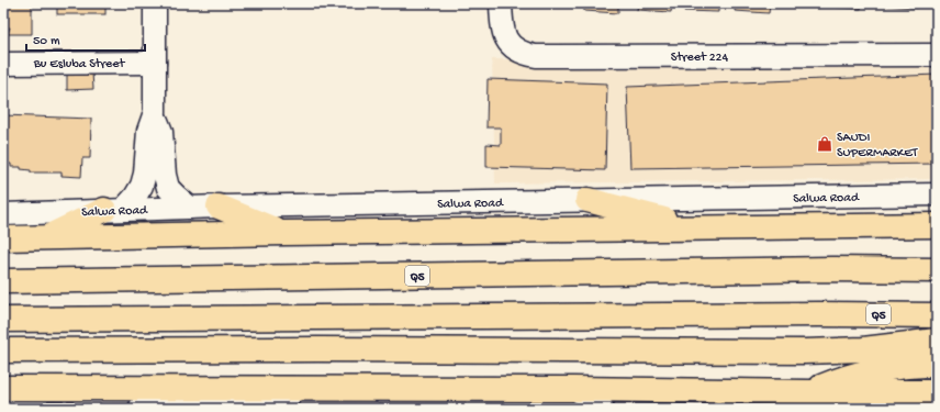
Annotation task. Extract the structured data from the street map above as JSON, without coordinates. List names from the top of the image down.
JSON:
{
  "streets": {
    "main road": ["Salwa Road", "Q5"],
    "street": ["Street 224", "Bu Esluba Street"]
  },
  "places": {
    "shop": ["SAUDI SUPERMARKET"]
  },
  "scale_bar": "50 m"
}
